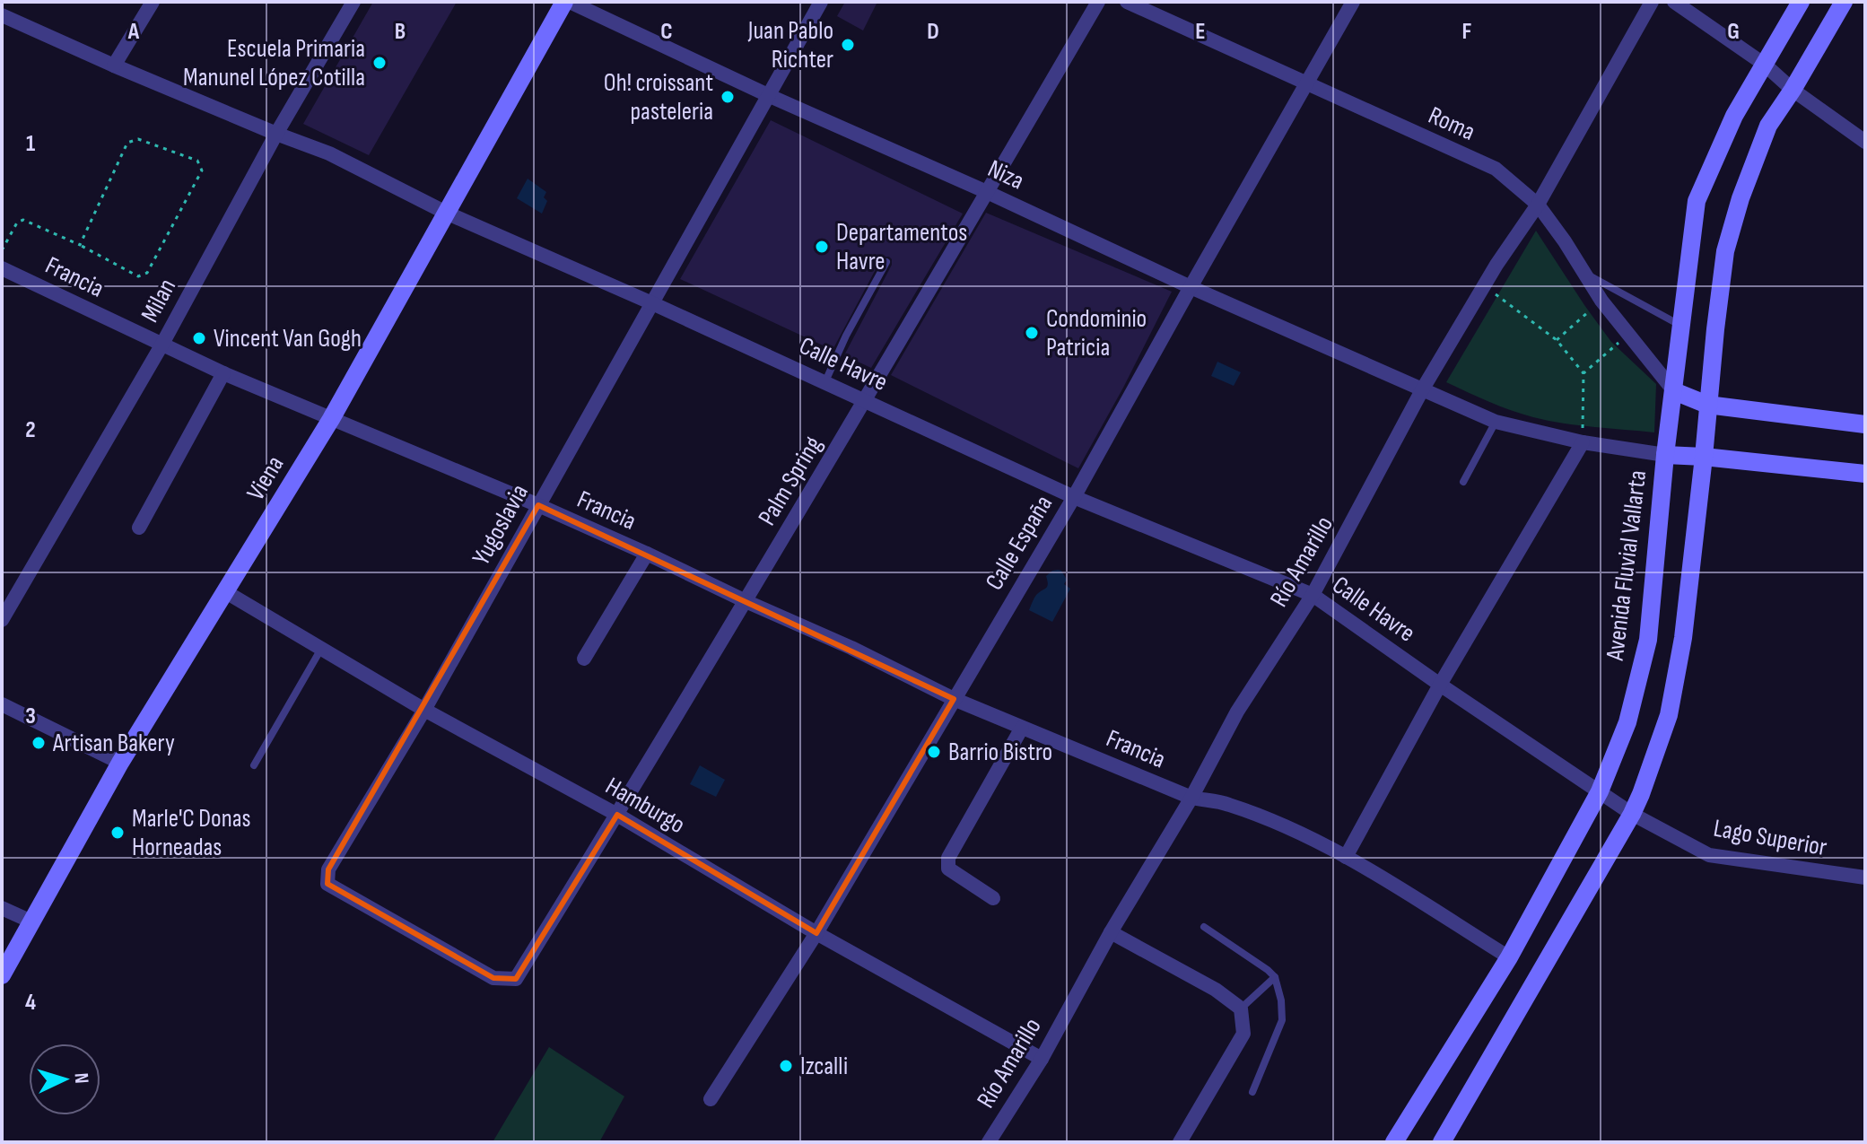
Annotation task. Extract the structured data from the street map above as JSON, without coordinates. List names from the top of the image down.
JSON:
{
  "streets": {
    "street": [
      "Roma",
      "Niza",
      "Francia",
      "Milan",
      "Calle Havre",
      "Viena",
      "Palm Spring",
      "Yugoslavia",
      "Calle España",
      "Río Amarillo",
      "Avenida Fluvial Vallarta",
      "Hamburgo",
      "Lago Superior"
    ]
  },
  "crossings": [
    ["Roma", "Calle España"],
    ["Roma", "Río Amarillo"],
    ["Roma", "Avenida Fluvial Vallarta"],
    ["Niza", "Viena"],
    ["Niza", "Palm Spring"],
    ["Niza", "Yugoslavia"],
    ["Niza", "Calle España"],
    ["Niza", "Río Amarillo"],
    ["Niza", "Avenida Fluvial Vallarta"],
    ["Francia", "Milan"],
    ["Francia", "Viena"],
    ["Francia", "Palm Spring"],
    ["Francia", "Yugoslavia"],
    ["Francia", "Calle España"],
    ["Francia", "Río Amarillo"],
    ["Francia", "Avenida Fluvial Vallarta"],
    ["Milan", "Calle Havre"],
    ["Calle Havre", "Viena"],
    ["Calle Havre", "Palm Spring"],
    ["Calle Havre", "Yugoslavia"],
    ["Calle Havre", "Calle España"],
    ["Calle Havre", "Río Amarillo"],
    ["Calle Havre", "Avenida Fluvial Vallarta"],
    ["Calle Havre", "Lago Superior"],
    ["Viena", "Hamburgo"],
    ["Palm Spring", "Yugoslavia"],
    ["Palm Spring", "Hamburgo"],
    ["Yugoslavia", "Hamburgo"],
    ["Calle España", "Hamburgo"],
    ["Río Amarillo", "Hamburgo"]
  ],
  "places": [
    "Juan Pablo Richter",
    "Escuela Primaria Manunel López Cotilla",
    "Oh! croissant pasteleria",
    "Departamentos Havre",
    "Condominio Patricia",
    "Vincent Van Gogh",
    "Artisan Bakery",
    "Barrio Bistro",
    "Marle'C Donas Horneadas",
    "Izcalli"
  ],
  "north": "right",
  "grid": {
    "columns": [
      "A",
      "B",
      "C",
      "D",
      "E",
      "F",
      "G"
    ],
    "rows": [
      "1",
      "2",
      "3",
      "4"
    ]
  }
}
